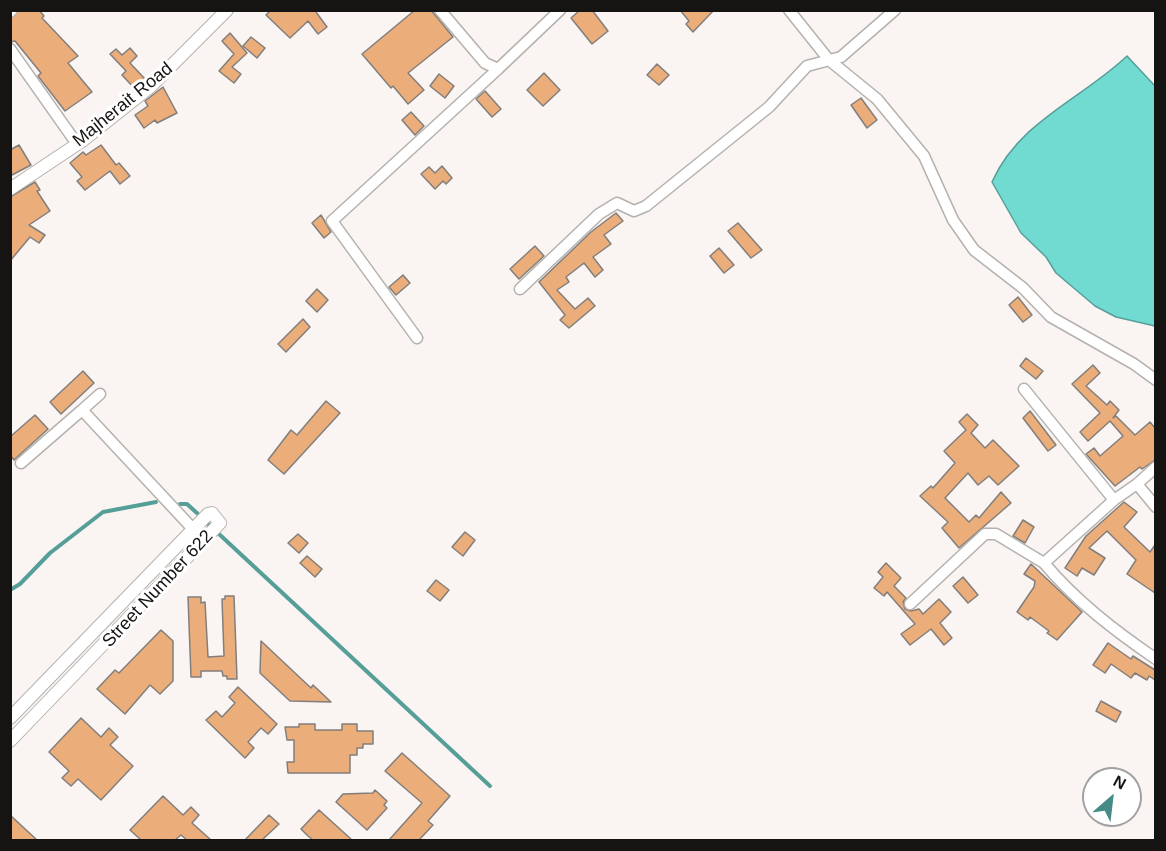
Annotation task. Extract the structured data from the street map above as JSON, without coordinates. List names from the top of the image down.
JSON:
{
  "streets": {
    "street": ["Majherait Road", "Street Number 622"]
  },
  "north": "top right"
}
